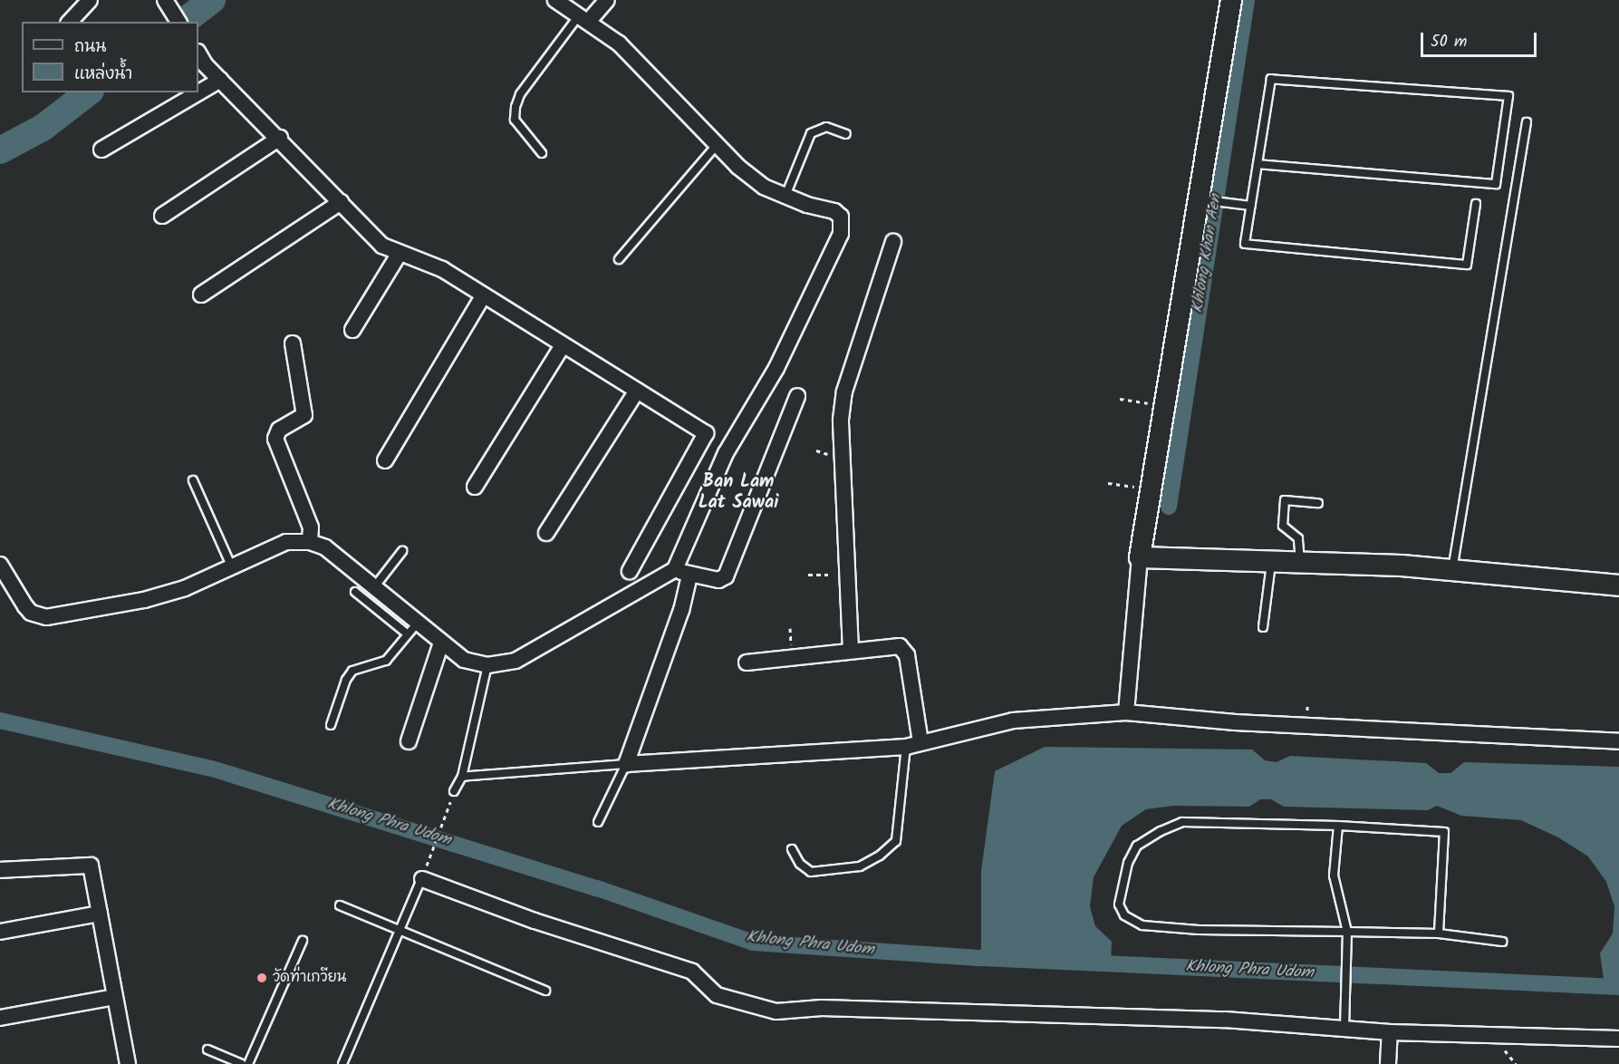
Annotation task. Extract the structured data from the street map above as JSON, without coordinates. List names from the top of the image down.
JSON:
{
  "districts": ["Ban Lam Lat Sawai"],
  "water": ["Khlong Khan Aen", "Khlong Phra Udom"],
  "places": ["วัดท่าเกวียน"],
  "legend": ["ถนน", "แหล่งน้ำ"],
  "scale_bar": "50 m"
}
